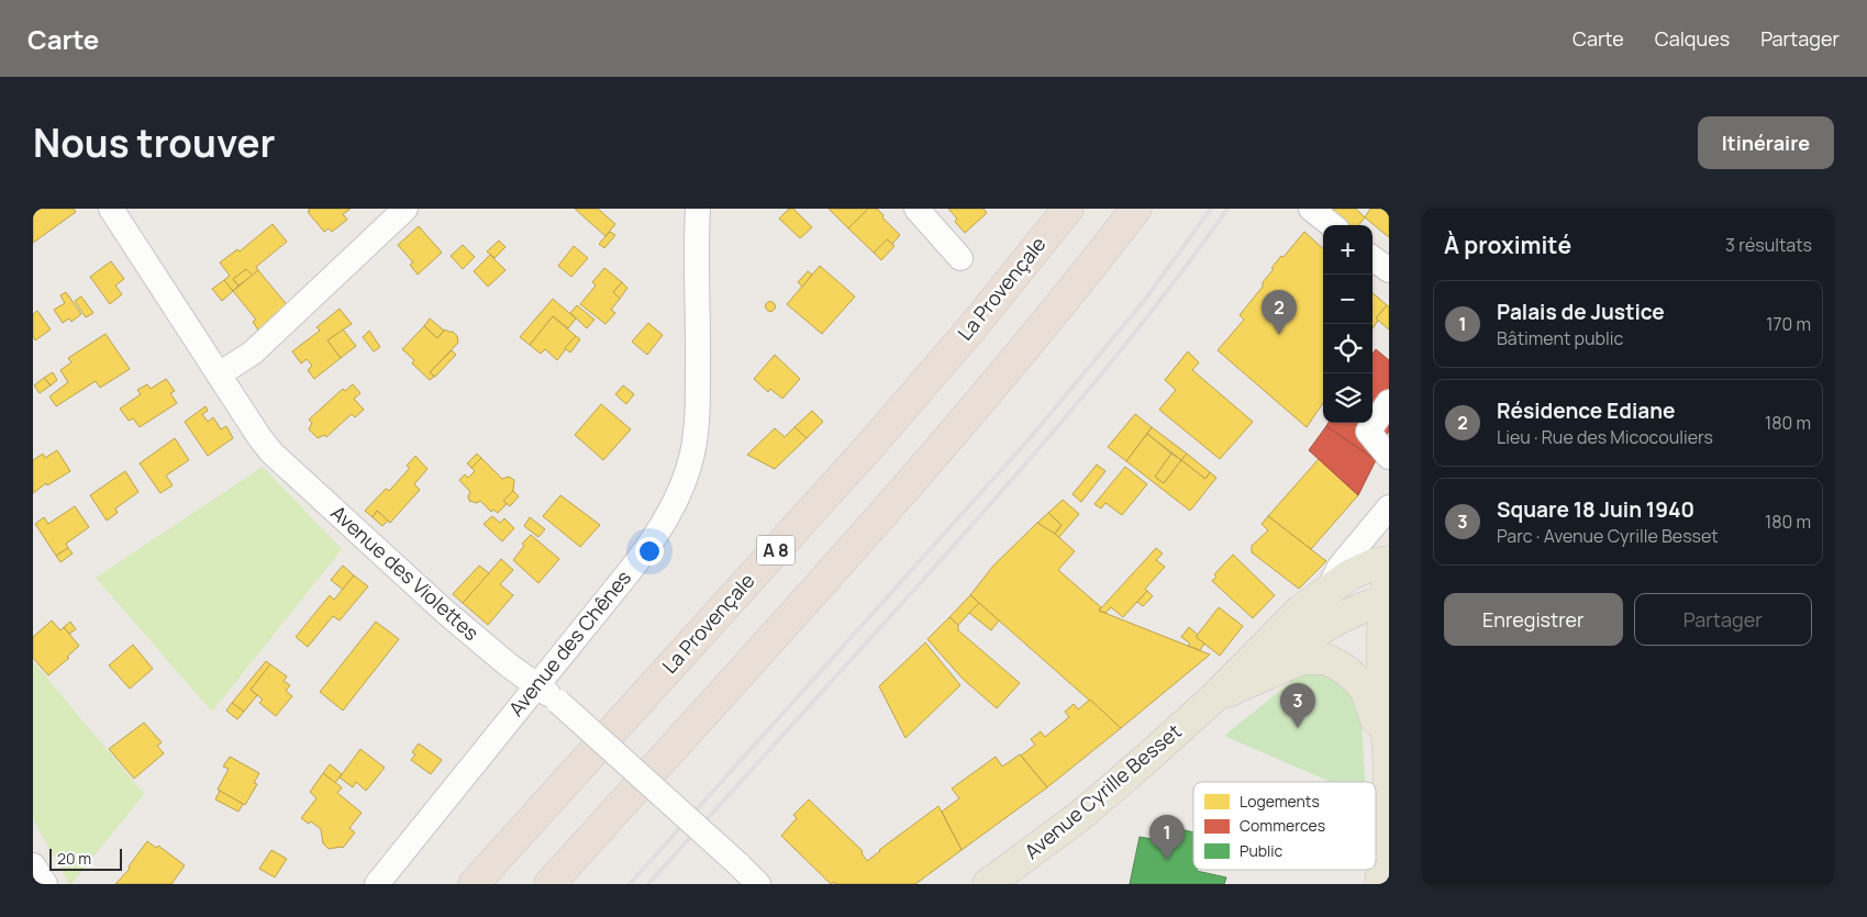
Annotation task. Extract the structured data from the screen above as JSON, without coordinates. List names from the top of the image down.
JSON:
{
  "streets": {
    "highway": ["La Provençale", "A 8"],
    "main road": ["Avenue Cyrille Besset"],
    "street": ["Avenue des Violettes", "Avenue des Chênes"]
  },
  "crossings": [
    ["Avenue des Violettes", "Avenue des Chênes"]
  ],
  "legend": ["Logements", "Commerces", "Public"],
  "scale_bar": "20 m",
  "page": {
    "header": "Carte",
    "nav": ["Carte", "Calques", "Partager"],
    "title": "Nous trouver",
    "buttons": [
      "Itinéraire",
      ["Enregistrer", "Partager"]
    ],
    "heading": ["À proximité", "3 résultats"],
    "map_buttons": ["+", "−"],
    "list": [
      {
        "mark": "1",
        "name": "Palais de Justice",
        "note": "Bâtiment public",
        "value": "170 m"
      },
      {
        "mark": "2",
        "name": "Résidence Ediane",
        "note": "Lieu · Rue des Micocouliers",
        "value": "180 m"
      },
      {
        "mark": "3",
        "name": "Square 18 Juin 1940",
        "note": "Parc · Avenue Cyrille Besset",
        "value": "180 m"
      }
    ],
    "pins": ["2", "3", "1"],
    "scale": "20 m"
  }
}
